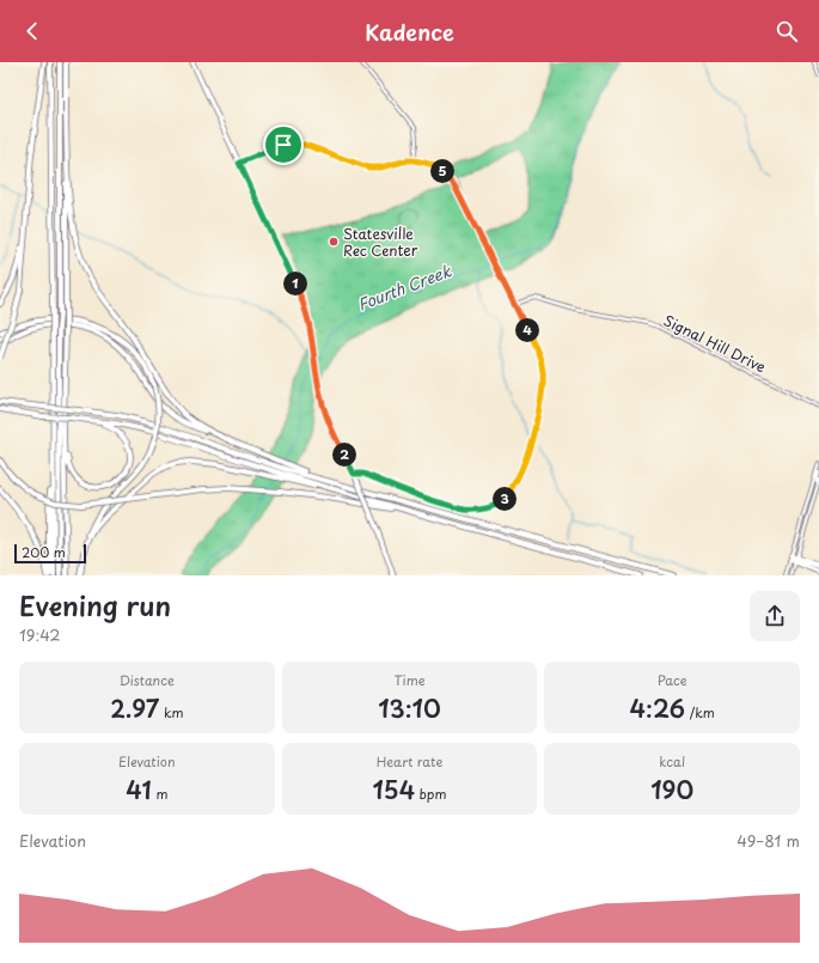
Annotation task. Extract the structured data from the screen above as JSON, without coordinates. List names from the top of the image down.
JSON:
{
  "streets": {
    "street": ["Signal Hill Drive"]
  },
  "water": ["Fourth Creek"],
  "places": ["Statesville Rec Center"],
  "scale_bar": "200 m",
  "page": {
    "header": "Kadence",
    "pins": [
      "5",
      "1",
      "4",
      "2",
      "3"
    ],
    "scale": "200 m",
    "heading": ["Evening run", "19:42"],
    "stats": [
      ["Distance", "2.97 km"],
      ["Time", "13:10"],
      ["Pace", "4:26 /km"],
      ["Elevation", "41 m"],
      ["Heart rate", "154 bpm"],
      ["kcal", "190"]
    ],
    "chart": ["Elevation", "49–81 m"]
  }
}
